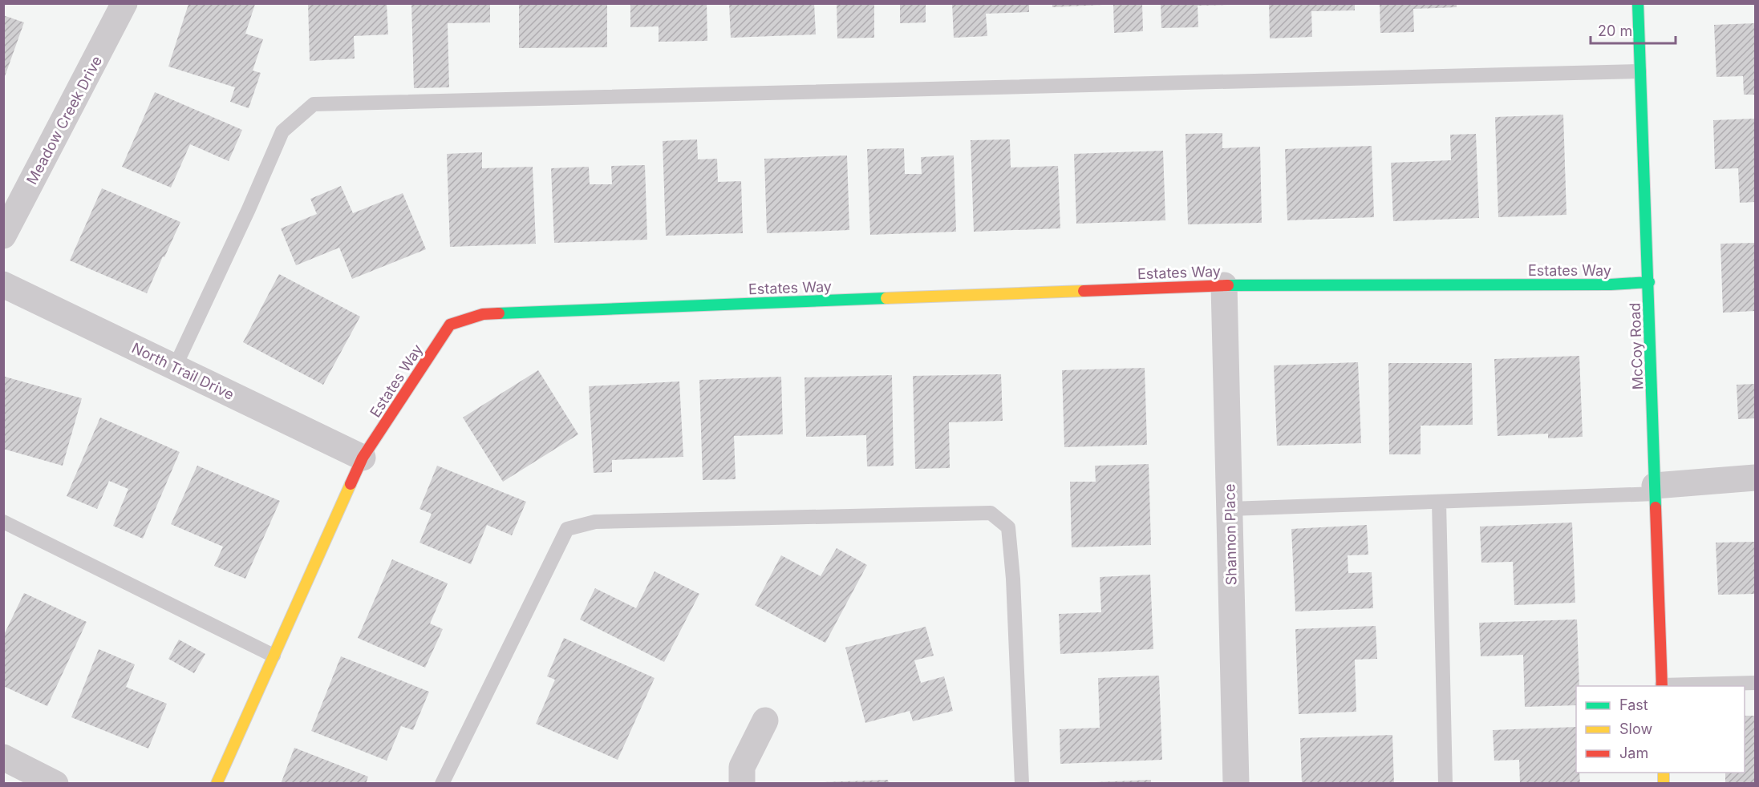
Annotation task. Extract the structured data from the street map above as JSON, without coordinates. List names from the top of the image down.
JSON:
{
  "streets": {
    "street": [
      "Meadow Creek Drive",
      "Estates Way",
      "McCoy Road",
      "North Trail Drive",
      "Shannon Place"
    ]
  },
  "crossings": [
    ["Estates Way", "McCoy Road"],
    ["Estates Way", "North Trail Drive"],
    ["Estates Way", "Shannon Place"]
  ],
  "legend": ["Fast", "Slow", "Jam"],
  "scale_bar": "20 m"
}
